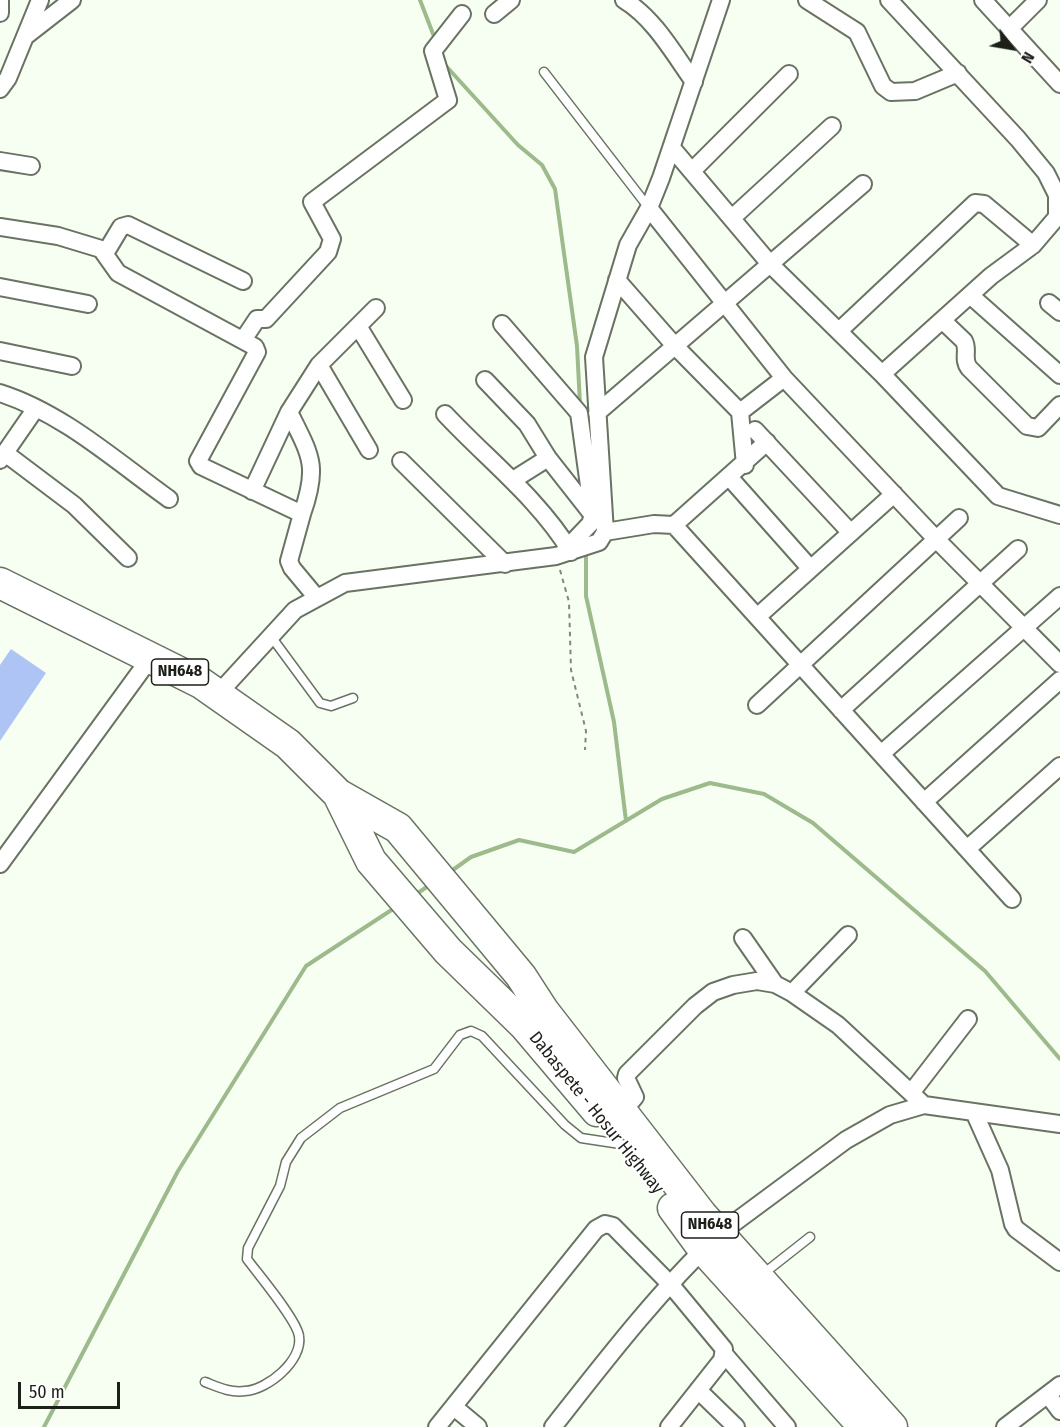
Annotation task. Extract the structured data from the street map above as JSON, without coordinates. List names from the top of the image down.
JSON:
{
  "streets": {
    "highway": ["NH648", "Dabaspete - Hosur Highway"]
  },
  "crossings": [
    ["NH648", "Dabaspete - Hosur Highway"]
  ],
  "scale_bar": "50 m",
  "north": "bottom right"
}
